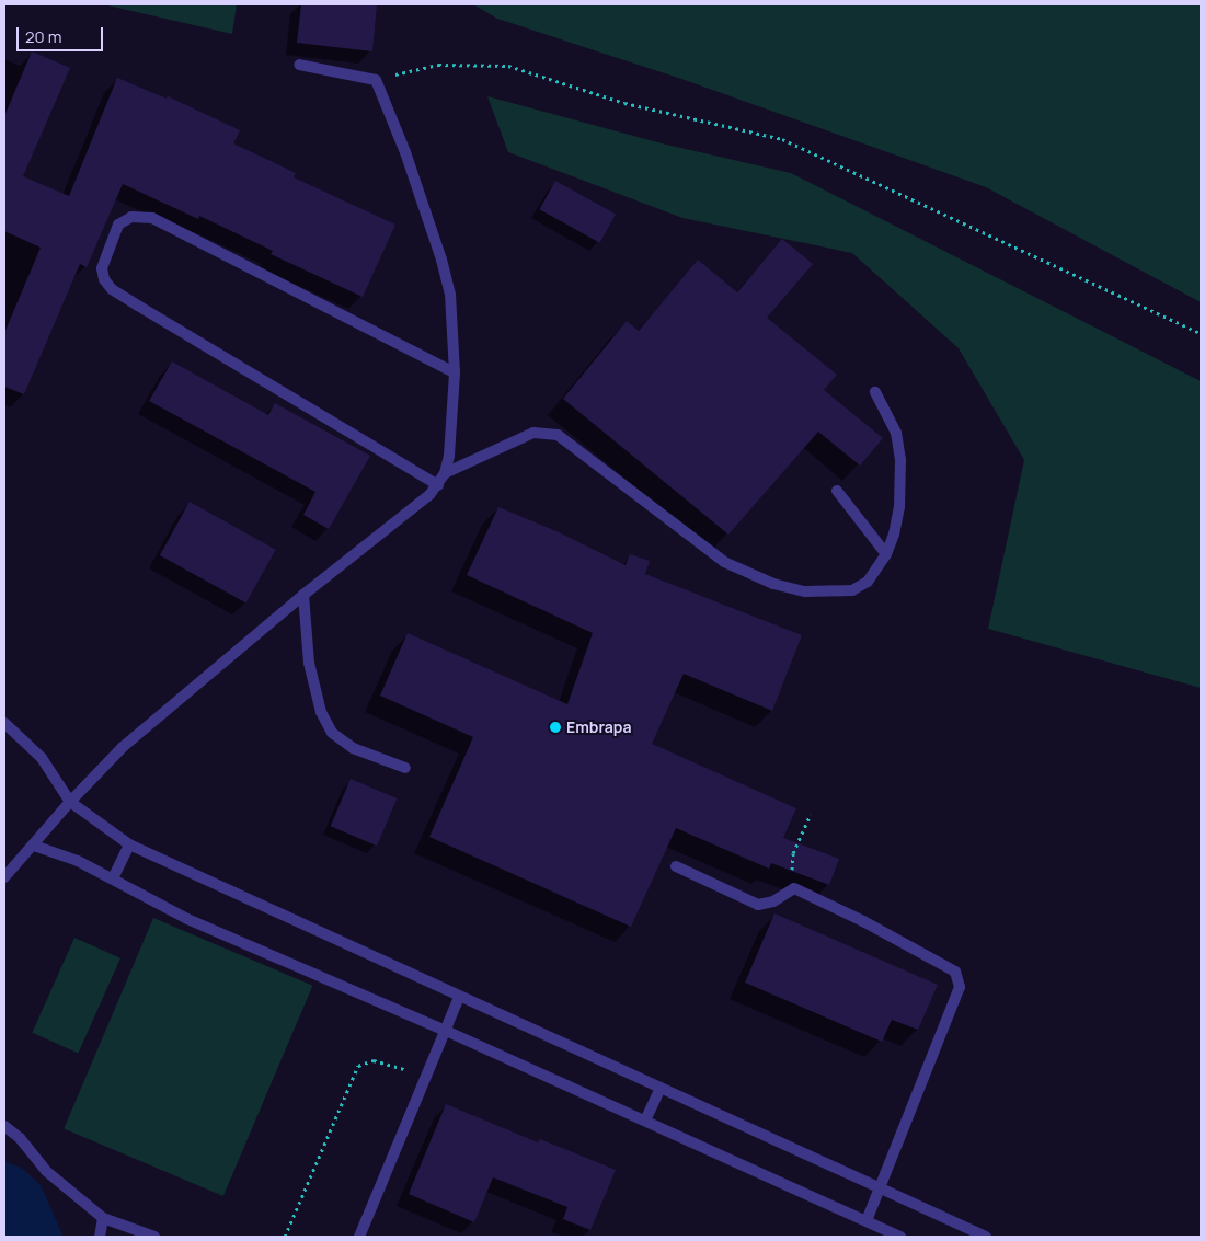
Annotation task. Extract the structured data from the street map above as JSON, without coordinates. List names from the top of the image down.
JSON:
{
  "places": ["Embrapa"],
  "scale_bar": "20 m"
}
